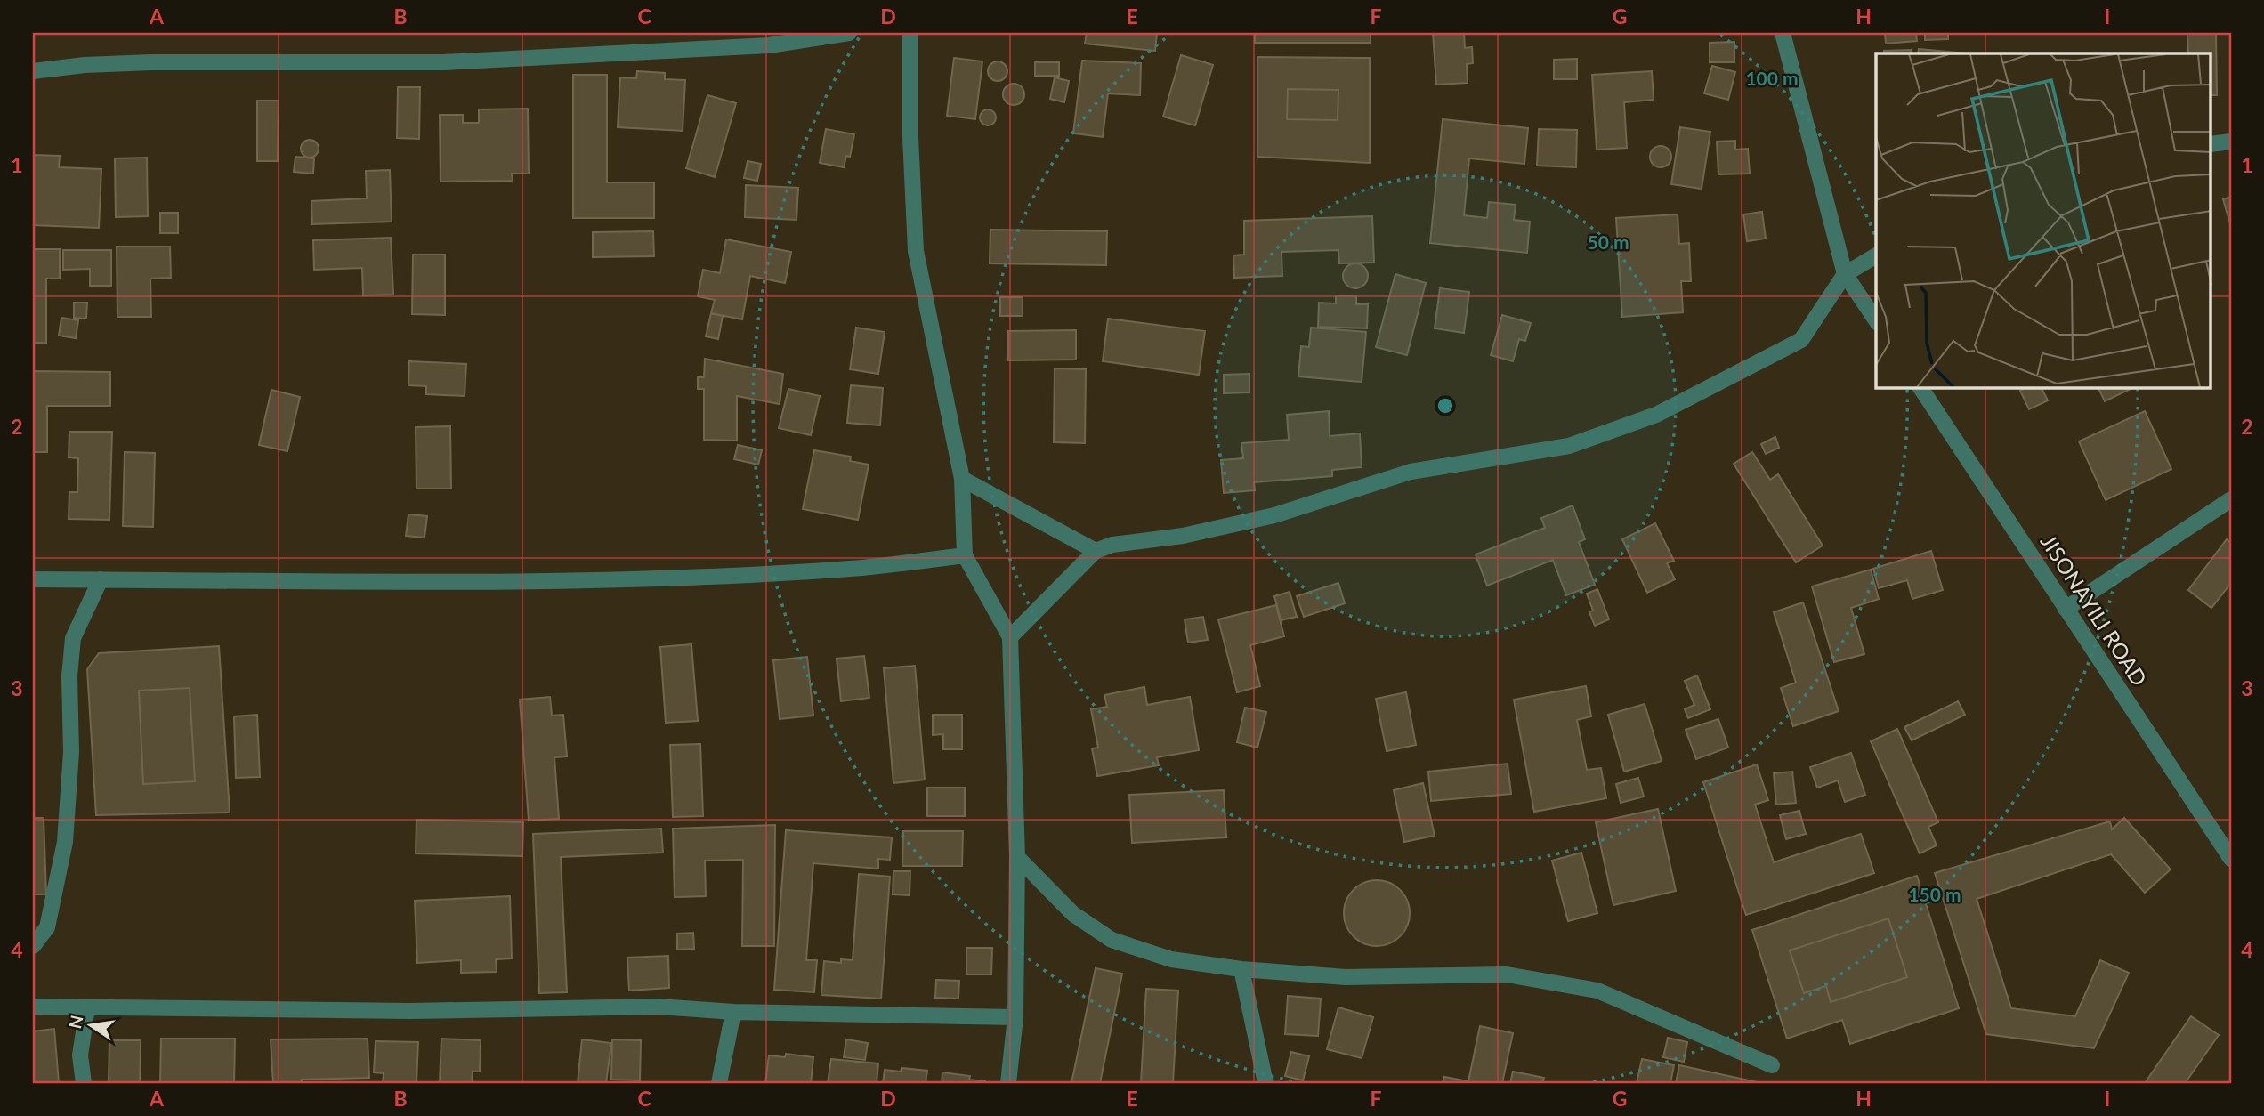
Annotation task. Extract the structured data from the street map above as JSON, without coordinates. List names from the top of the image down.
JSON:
{
  "streets": {
    "street": ["JISONAYILI ROAD"]
  },
  "north": "left",
  "grid": {
    "columns": [
      "A",
      "B",
      "C",
      "D",
      "E",
      "F",
      "G",
      "H",
      "I"
    ],
    "rows": [
      "1",
      "2",
      "3",
      "4"
    ]
  },
  "rings": ["100 m", "50 m", "150 m"]
}
